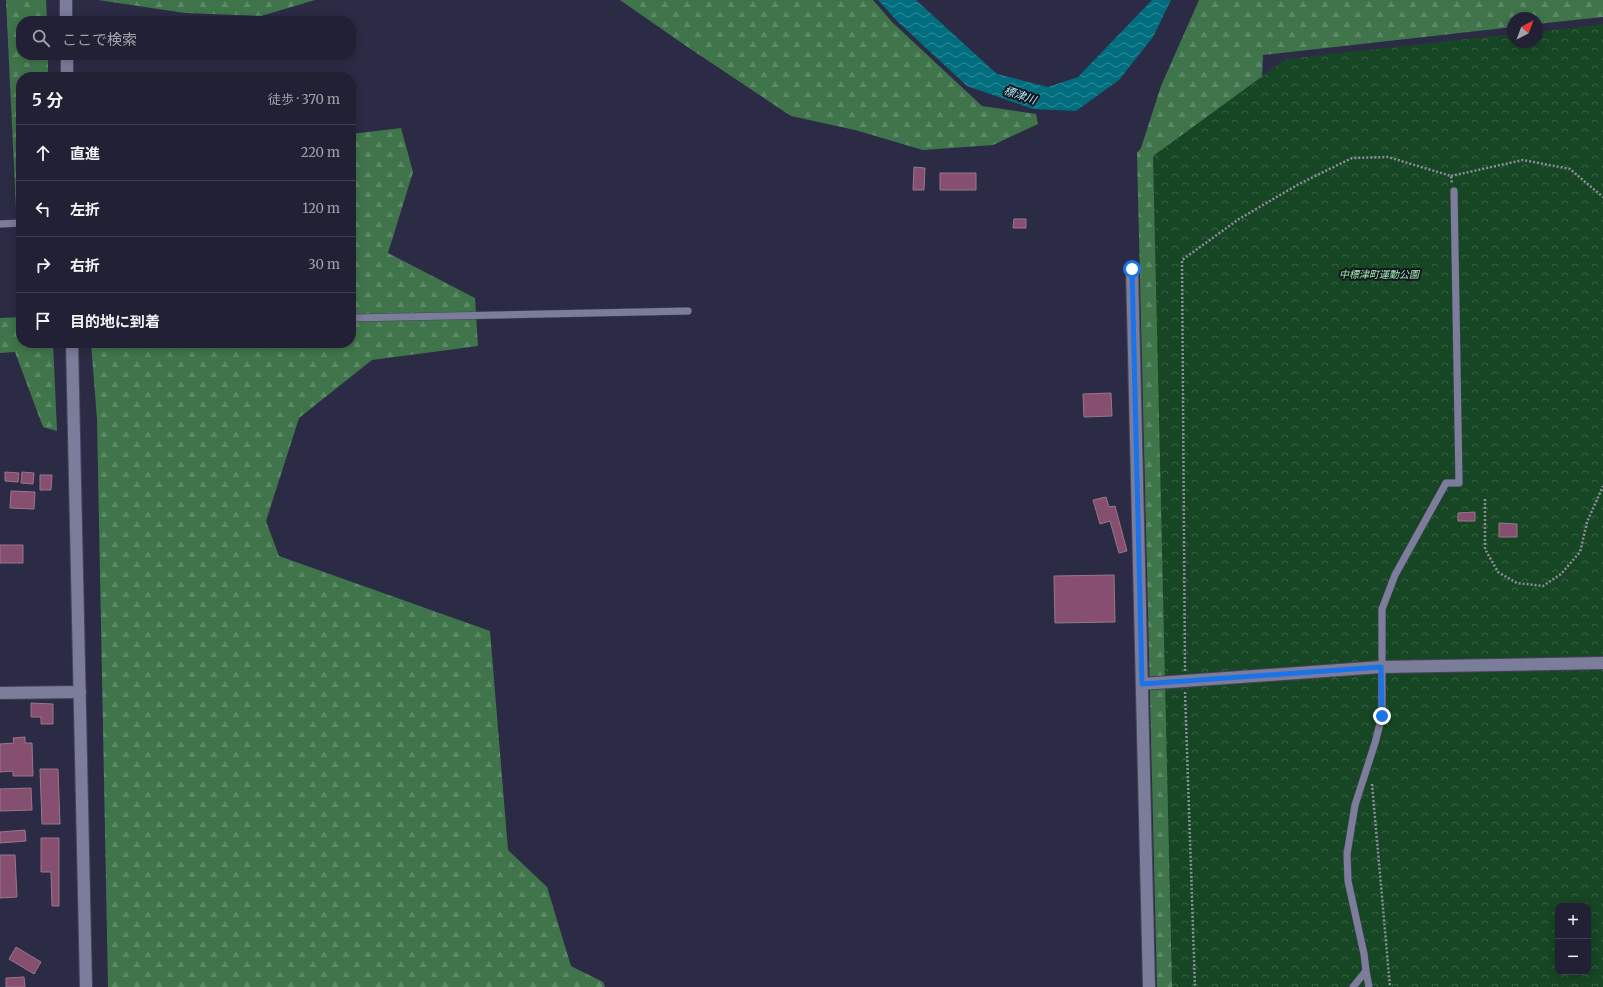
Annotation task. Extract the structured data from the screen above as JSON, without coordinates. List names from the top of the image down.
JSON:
{
  "water": ["標津川"],
  "parks": ["中標津町運動公園"],
  "north": "top right",
  "page": {
    "search": "ここで検索",
    "heading": ["5 分", "徒歩 · 370 m"],
    "list": [
      ["直進", "220 m"],
      ["左折", "120 m"],
      ["右折", "30 m"],
      "目的地に到着"
    ],
    "map_buttons": ["+", "−"]
  }
}
